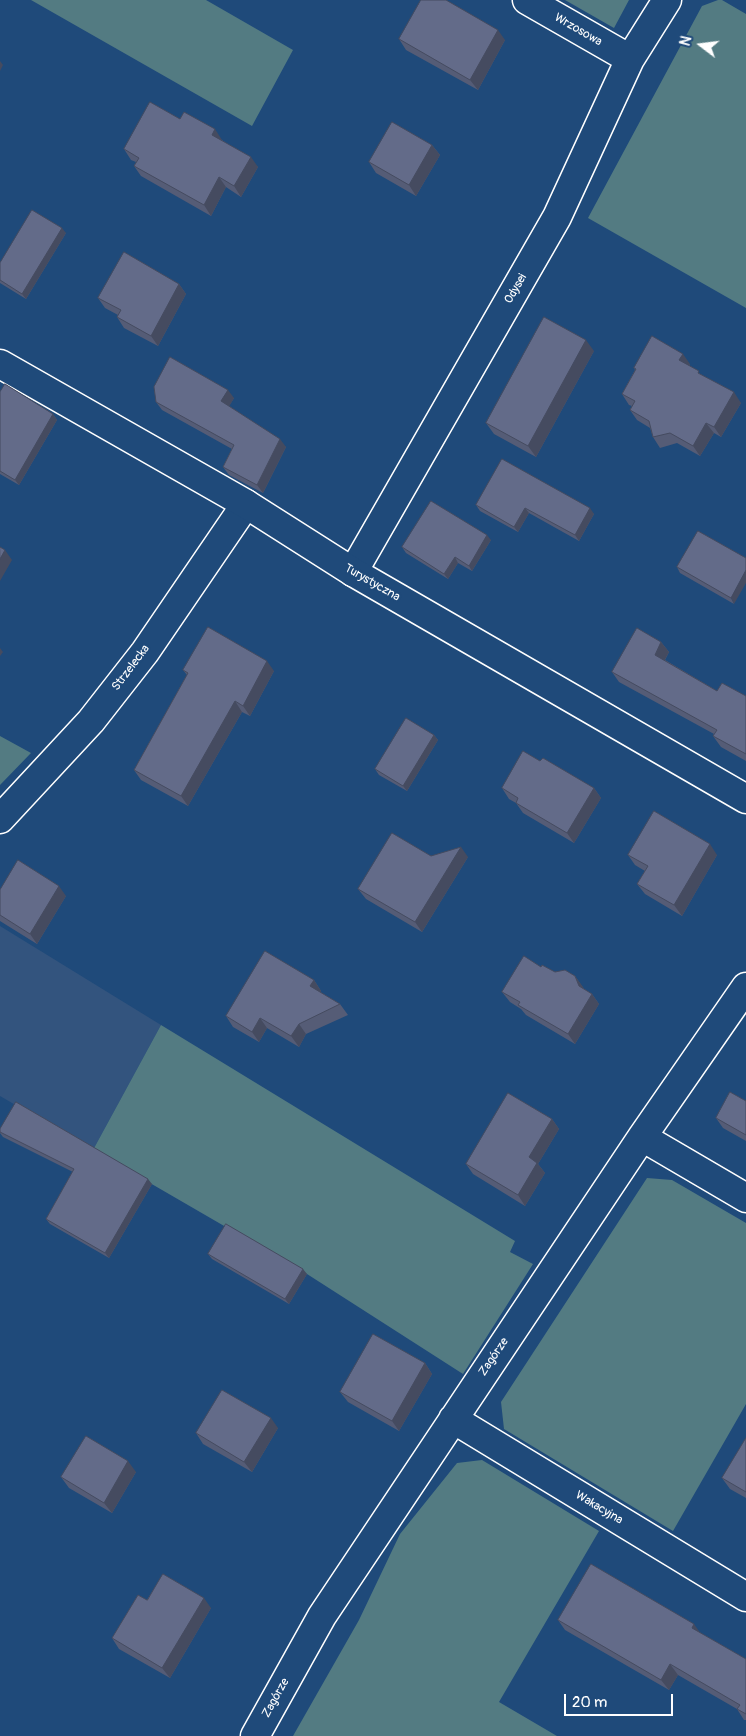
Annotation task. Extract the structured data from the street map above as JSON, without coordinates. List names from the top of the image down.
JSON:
{
  "streets": {
    "street": [
      "Wrzosowa",
      "Odysei",
      "Turystyczna",
      "Strzelecka",
      "Zagórze",
      "Wakacyjna"
    ]
  },
  "crossings": [
    ["Wrzosowa", "Odysei"],
    ["Odysei", "Turystyczna"],
    ["Turystyczna", "Strzelecka"],
    ["Zagórze", "Wakacyjna"]
  ],
  "scale_bar": "20 m",
  "north": "left"
}
